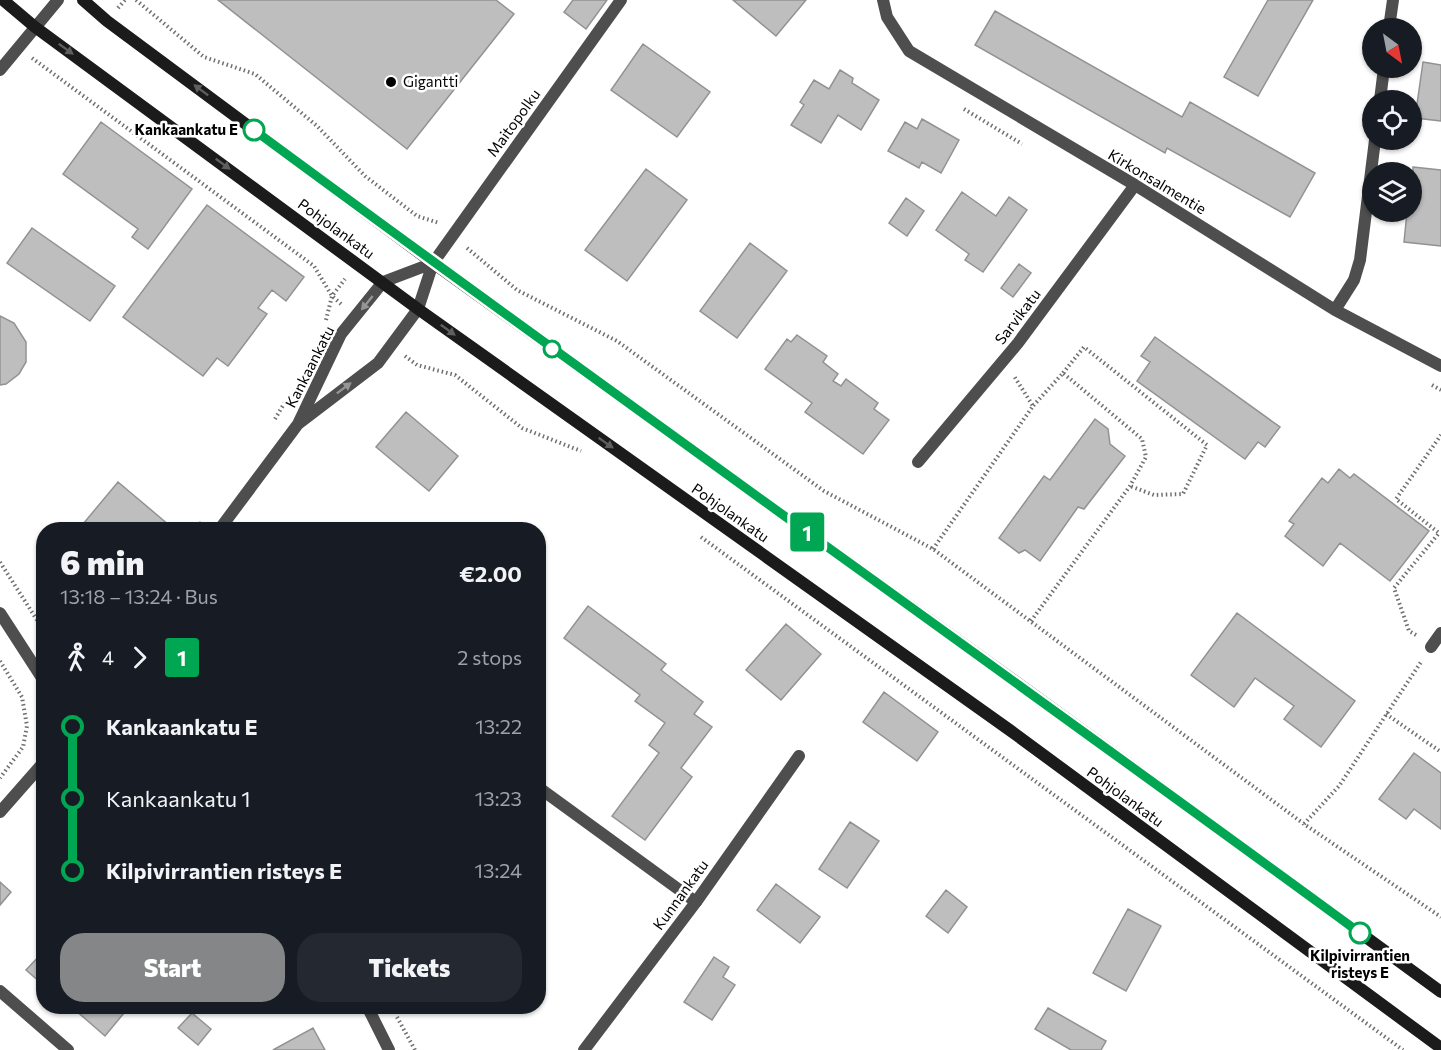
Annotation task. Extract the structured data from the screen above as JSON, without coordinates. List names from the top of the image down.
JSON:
{
  "streets": {
    "main road": ["Pohjolankatu"],
    "street": [
      "Maitopolku",
      "Kirkonsalmentie",
      "Sarvikatu",
      "Kankaankatu",
      "Kunnankatu"
    ]
  },
  "crossings": [
    ["Maitopolku", "Pohjolankatu"],
    ["Maitopolku", "Kankaankatu"],
    ["Kirkonsalmentie", "Sarvikatu"],
    ["Pohjolankatu", "Kankaankatu"]
  ],
  "places": ["Gigantti", "Kankaankatu E", "Kilpivirrantien risteys E"],
  "lines": ["bus line 1"],
  "north": "bottom right",
  "page": {
    "on_map": "1",
    "heading": ["6 min", "13:18 – 13:24 · Bus", "€2.00"],
    "legs": ["4", "1", "2 stops"],
    "list": [
      {
        "name": "Kankaankatu E",
        "value": "13:22"
      },
      {
        "name": "Kankaankatu 1",
        "value": "13:23"
      },
      {
        "name": "Kilpivirrantien risteys E",
        "value": "13:24"
      }
    ],
    "buttons": ["Start", "Tickets"]
  }
}
